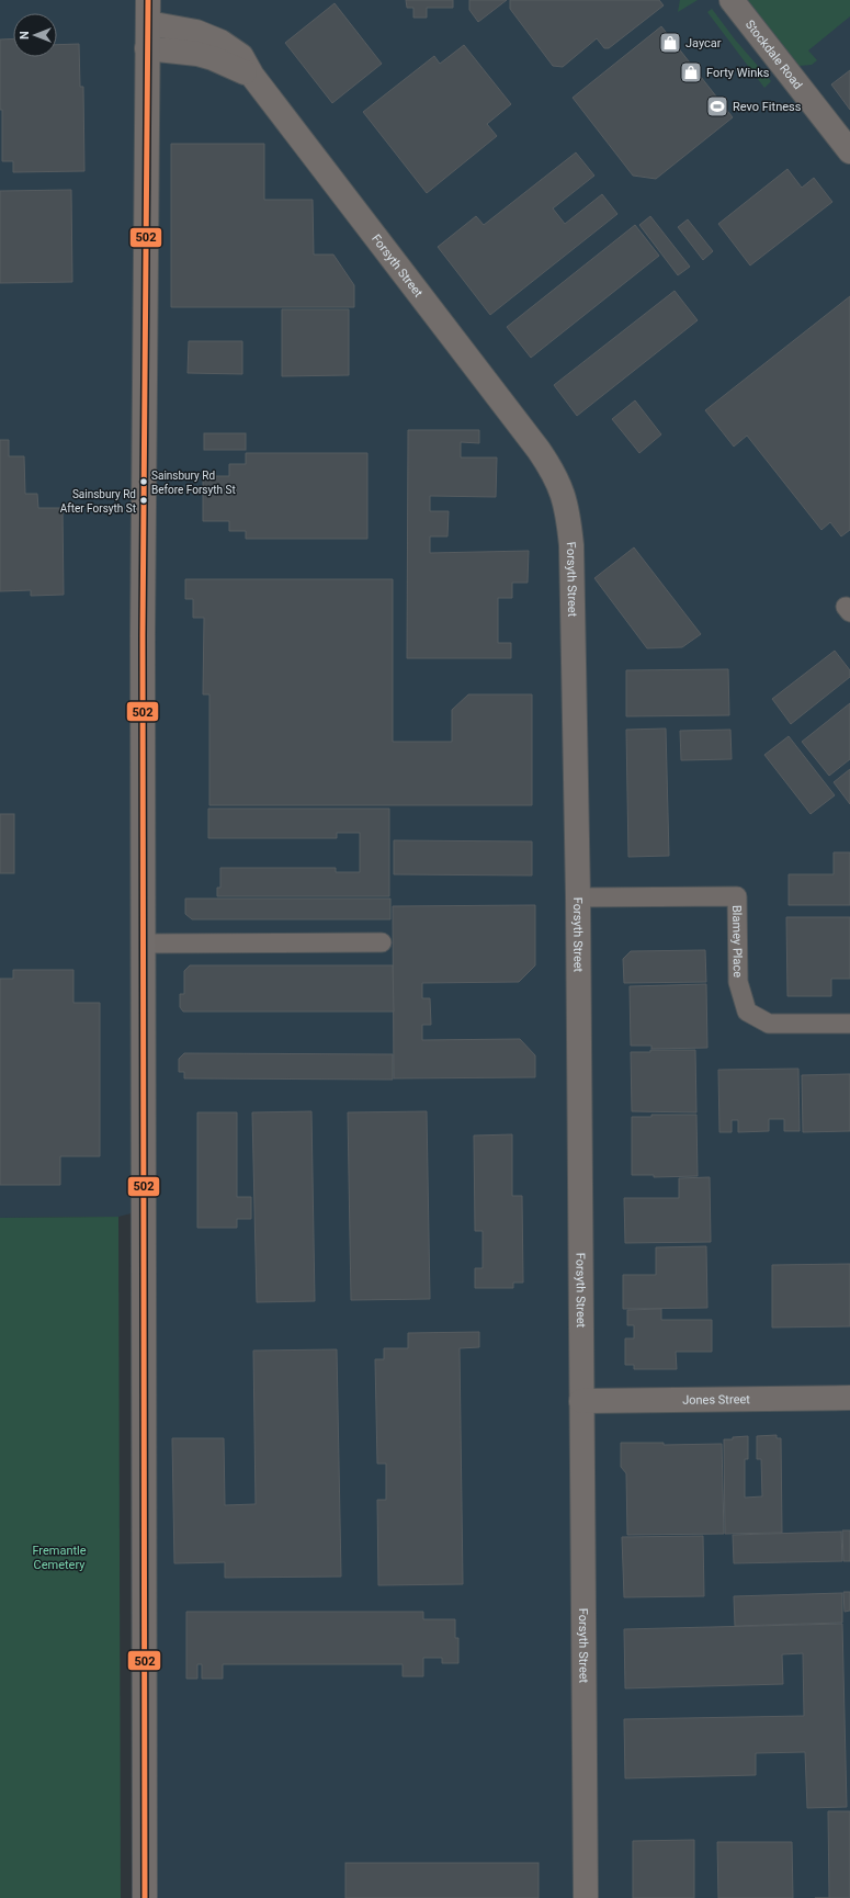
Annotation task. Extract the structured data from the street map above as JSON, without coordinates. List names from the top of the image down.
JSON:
{
  "streets": {
    "street": [
      "Stockdale Road",
      "Forsyth Street",
      "Blamey Place",
      "Jones Street"
    ]
  },
  "crossings": [
    ["Forsyth Street", "Blamey Place"],
    ["Forsyth Street", "Jones Street"]
  ],
  "parks": ["Fremantle Cemetery"],
  "places": {
    "shop": ["Jaycar", "Forty Winks"],
    "sports": ["Revo Fitness"],
    "other": ["Sainsbury Rd Before Forsyth St", "Sainsbury Rd After Forsyth St"]
  },
  "lines": ["transit line 502"],
  "north": "left"
}
